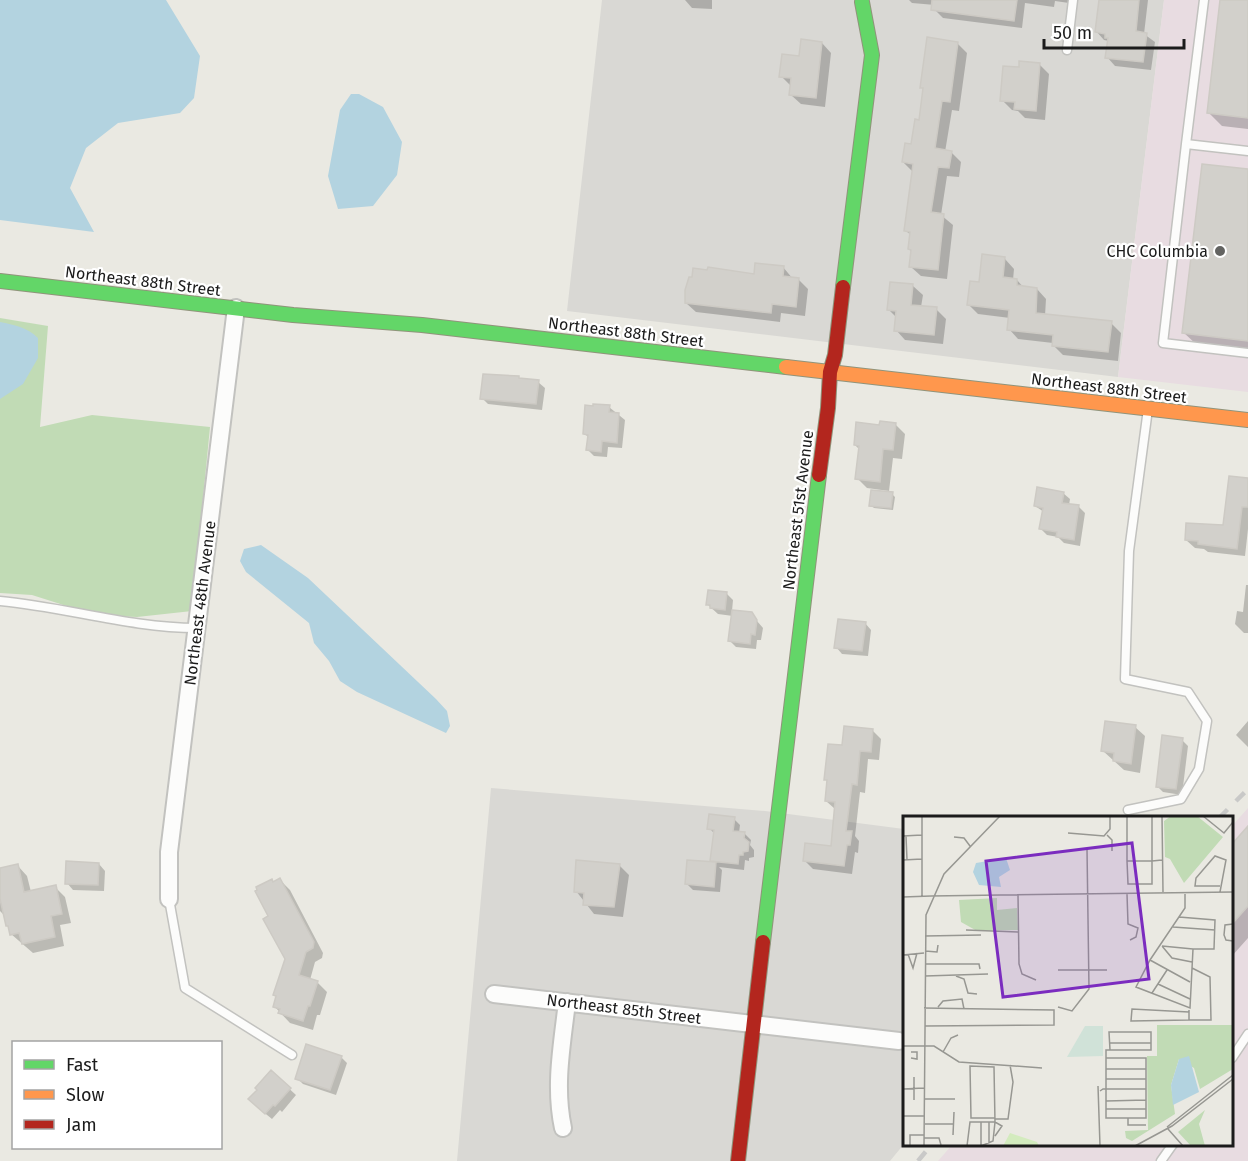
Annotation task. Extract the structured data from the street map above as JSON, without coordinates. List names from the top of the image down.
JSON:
{
  "streets": {
    "main road": ["Northeast 88th Street", "Northeast 51st Avenue"],
    "street": ["Northeast 48th Avenue", "Northeast 85th Street"]
  },
  "crossings": [
    ["Northeast 88th Street", "Northeast 51st Avenue"],
    ["Northeast 88th Street", "Northeast 48th Avenue"],
    ["Northeast 51st Avenue", "Northeast 85th Street"]
  ],
  "places": ["CHC Columbia"],
  "legend": ["Fast", "Slow", "Jam"],
  "scale_bar": "50 m"
}
